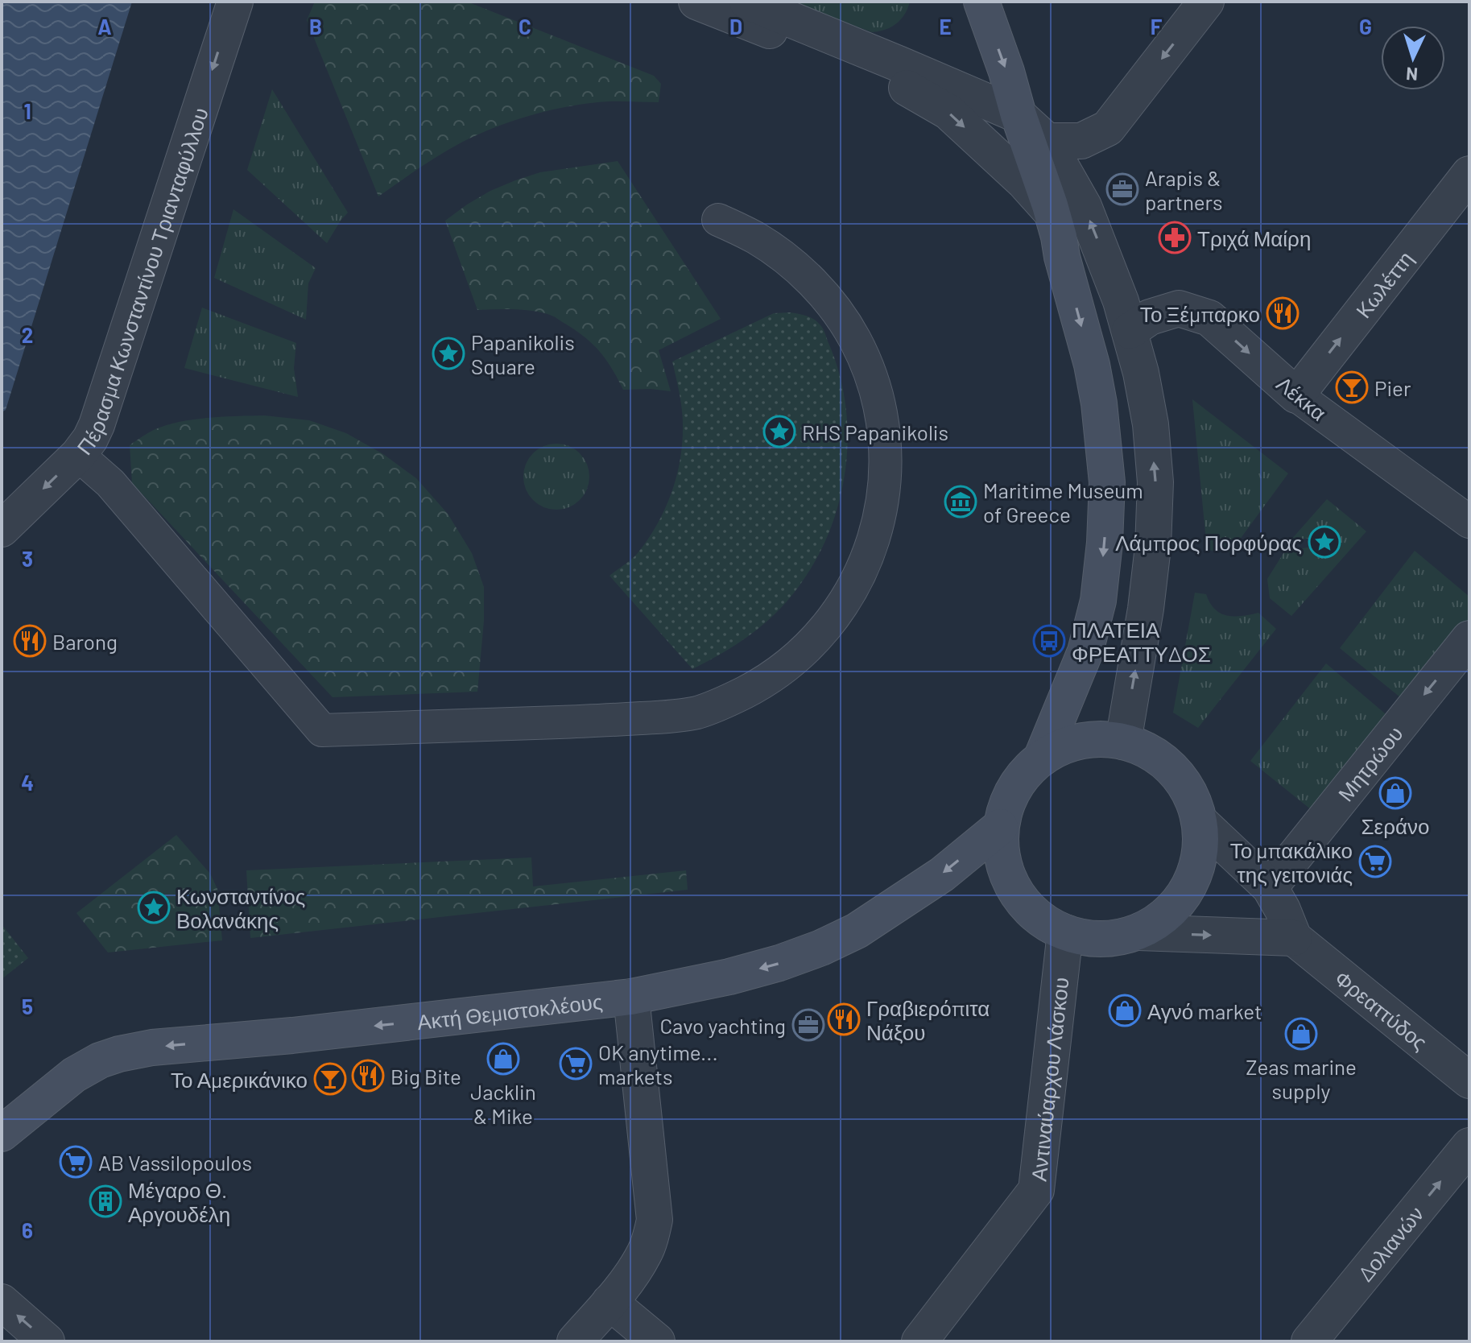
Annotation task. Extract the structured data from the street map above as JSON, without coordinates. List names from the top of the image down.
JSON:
{
  "streets": {
    "main road": ["Ακτή Θεμιστοκλέους"],
    "street": [
      "Πέρασμα Κωνσταντίνου Τριανταφύλλου",
      "Κωλέττη",
      "Λέκκα",
      "Μητρώου",
      "Φρεαττύδος",
      "Αντιναύαρχου Λάσκου",
      "Δολιανών"
    ]
  },
  "crossings": [
    ["Κωλέττη", "Λέκκα"],
    ["Μητρώου", "Φρεαττύδος"],
    ["Φρεαττύδος", "Ακτή Θεμιστοκλέους"],
    ["Φρεαττύδος", "Αντιναύαρχου Λάσκου"],
    ["Ακτή Θεμιστοκλέους", "Αντιναύαρχου Λάσκου"]
  ],
  "one_way": [
    "Πέρασμα Κωνσταντίνου Τριανταφύλλου",
    "Κωλέττη",
    "Μητρώου",
    "Ακτή Θεμιστοκλέους",
    "Δολιανών"
  ],
  "places": {
    "office": ["Arapis & partners", "Cavo yachting"],
    "pharmacy": ["Τριχά Μαίρη"],
    "restaurant": [
      "Το Ξέμπαρκο",
      "Barong",
      "Γραβιερόπιτα Νάξου",
      "Big Bite"
    ],
    "place": [
      "Papanikolis Square",
      "RHS Papanikolis",
      "Λάμπρος Πορφύρας",
      "Κωνσταντίνος Βολανάκης"
    ],
    "bar": ["Pier", "Το Αμερικάνικο"],
    "museum": ["Maritime Museum of Greece"],
    "bus stop": ["ΠΛΑΤΕΙΑ ΦΡΕΑΤΤΥΔΟΣ"],
    "shop": [
      "Σεράνο",
      "Αγνό market",
      "Zeas marine supply",
      "Jacklin & Mike"
    ],
    "supermarket": ["Το μπακάλικο της γειτονιάς", "OK anytime... markets", "AB Vassilopoulos"],
    "building": ["Μέγαρο Θ. Αργουδέλη"]
  },
  "north": "bottom",
  "grid": {
    "columns": [
      "A",
      "B",
      "C",
      "D",
      "E",
      "F",
      "G"
    ],
    "rows": [
      "1",
      "2",
      "3",
      "4",
      "5",
      "6"
    ]
  }
}
